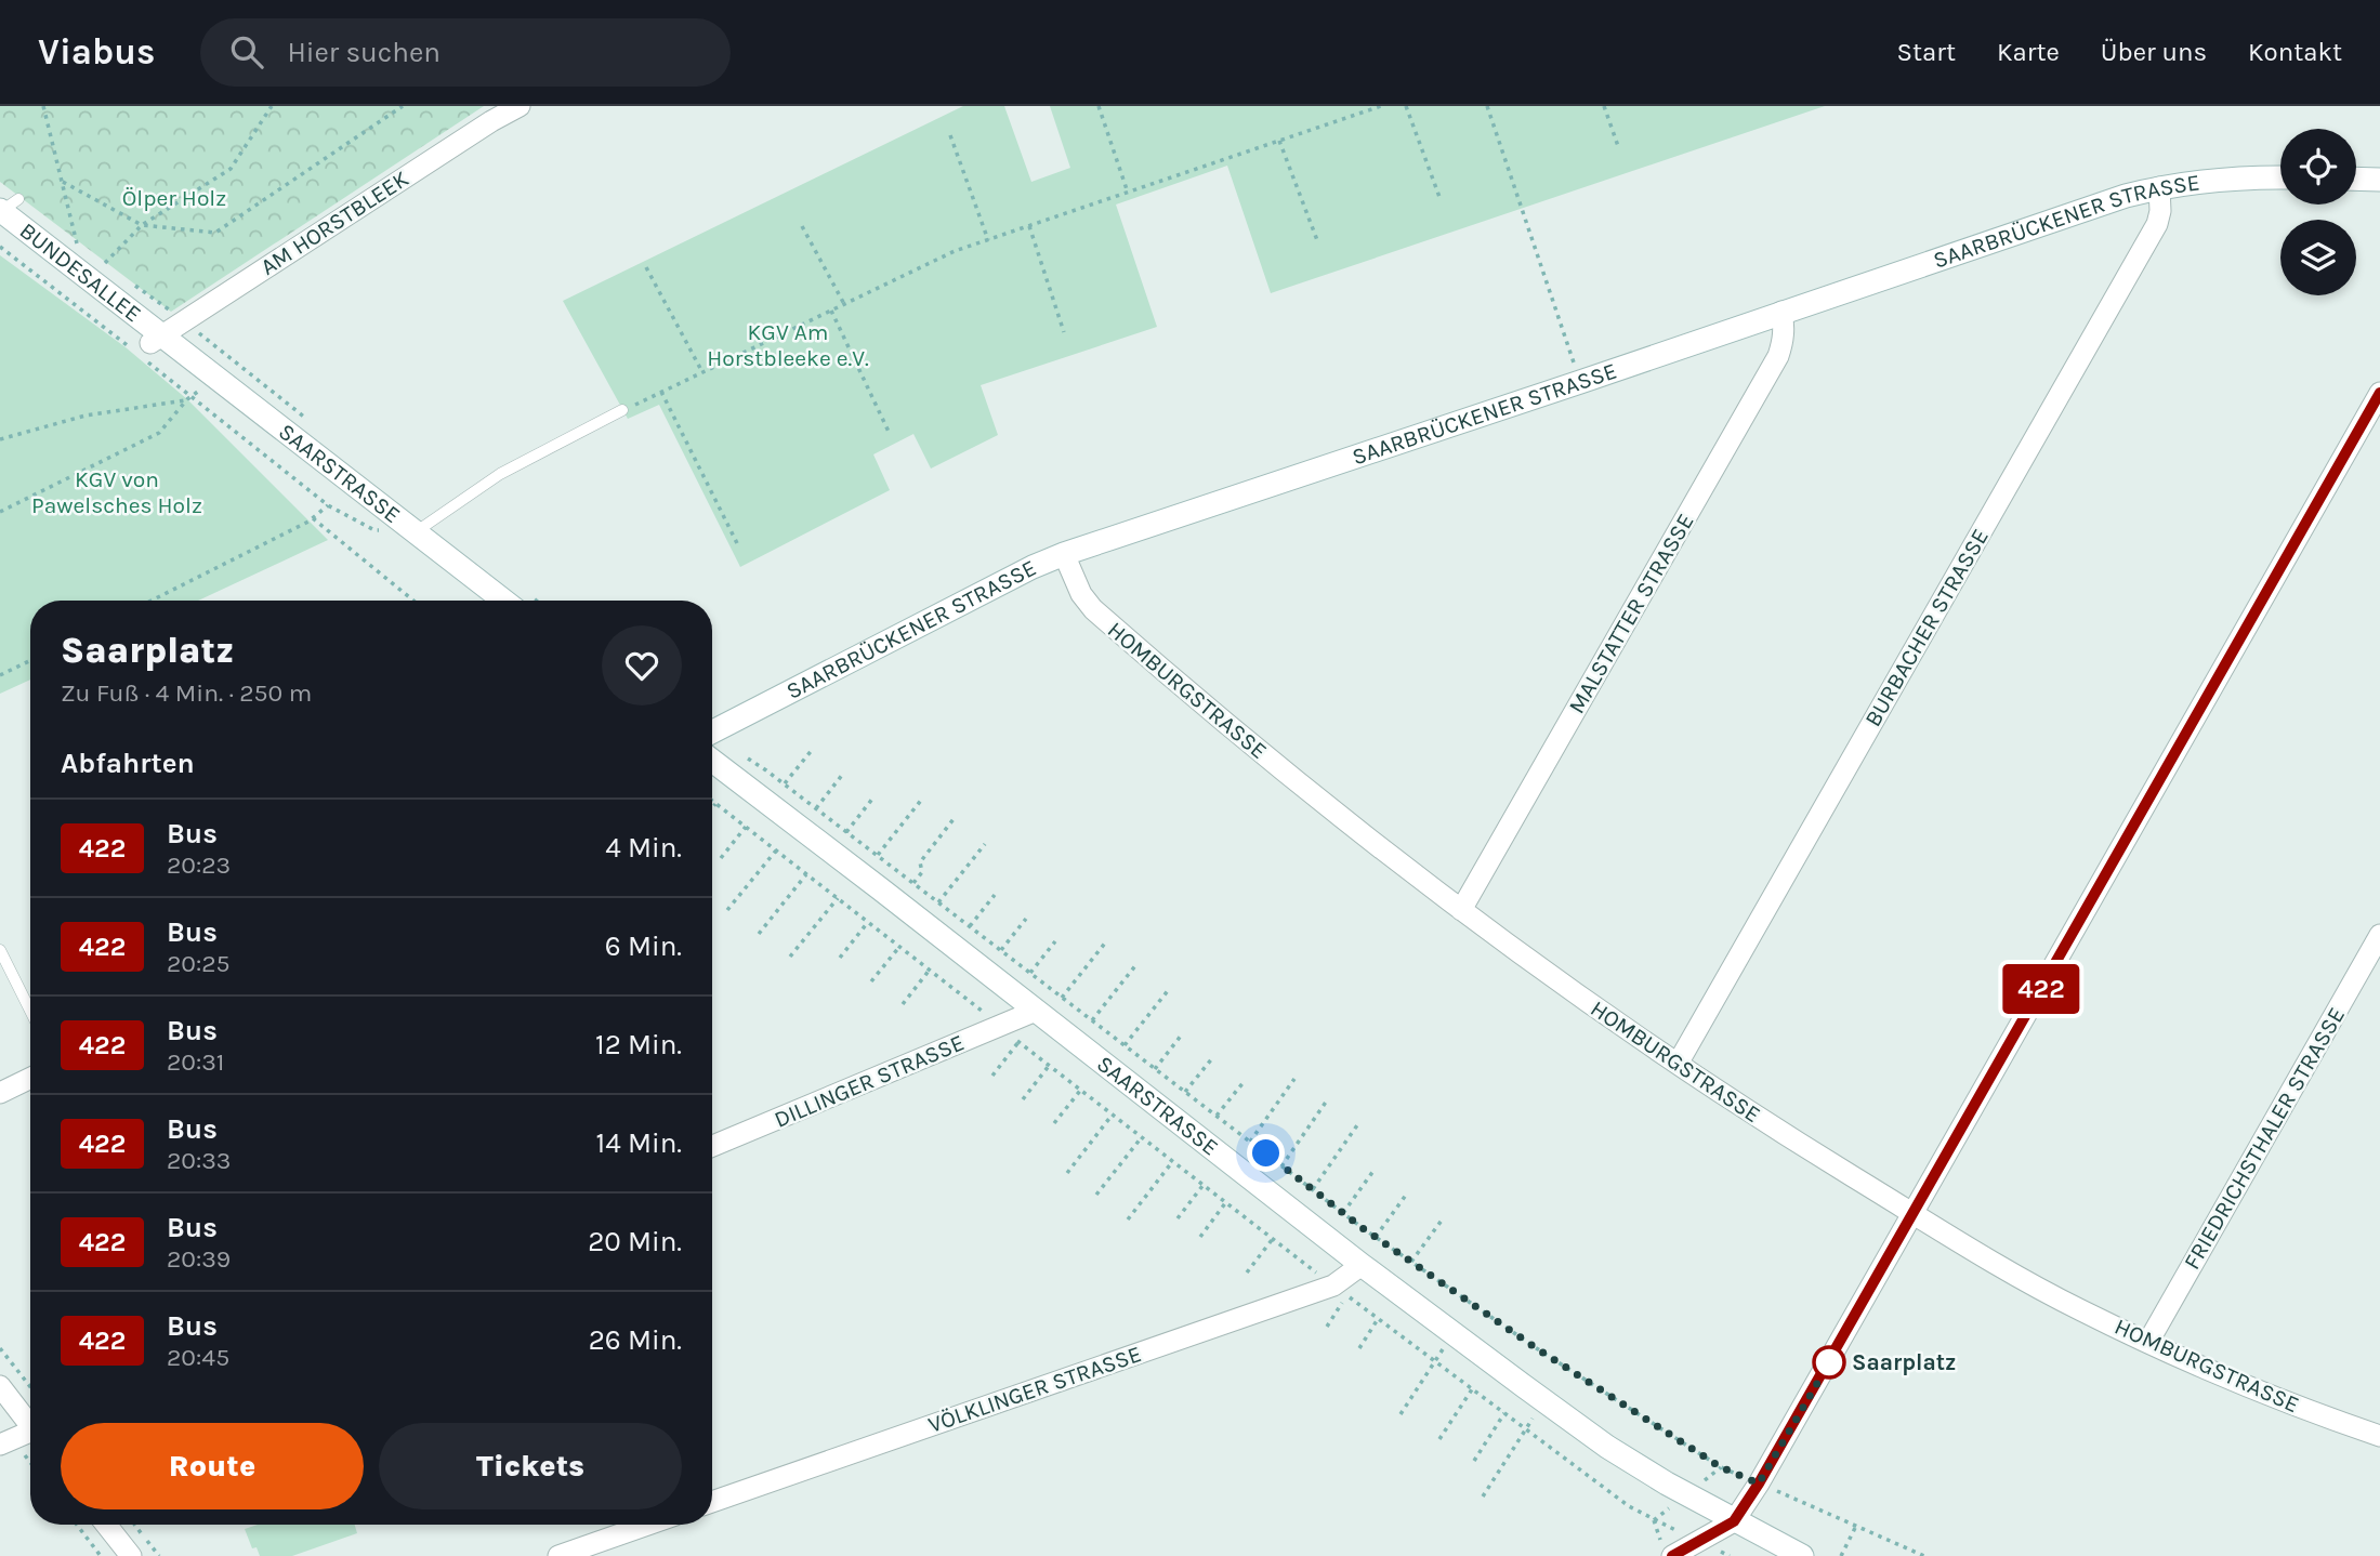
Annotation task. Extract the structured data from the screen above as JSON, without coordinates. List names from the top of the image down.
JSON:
{
  "streets": {
    "street": [
      "SAARBRÜCKENER STRASSE",
      "AM HORSTBLEEK",
      "BUNDESALLEE",
      "SAARSTRASSE",
      "MALSTATTER STRASSE",
      "BURBACHER STRASSE",
      "HOMBURGSTRASSE",
      "DILLINGER STRASSE",
      "FRIEDRICHSTHALER STRASSE",
      "VÖLKLINGER STRASSE"
    ]
  },
  "crossings": [
    ["SAARBRÜCKENER STRASSE", "MALSTATTER STRASSE"],
    ["SAARBRÜCKENER STRASSE", "BURBACHER STRASSE"],
    ["SAARBRÜCKENER STRASSE", "HOMBURGSTRASSE"],
    ["AM HORSTBLEEK", "BUNDESALLEE"],
    ["AM HORSTBLEEK", "SAARSTRASSE"],
    ["BUNDESALLEE", "SAARSTRASSE"],
    ["SAARSTRASSE", "DILLINGER STRASSE"],
    ["SAARSTRASSE", "VÖLKLINGER STRASSE"],
    ["MALSTATTER STRASSE", "HOMBURGSTRASSE"],
    ["BURBACHER STRASSE", "HOMBURGSTRASSE"],
    ["HOMBURGSTRASSE", "FRIEDRICHSTHALER STRASSE"]
  ],
  "parks": ["Ölper Holz", "KGV Am Horstbleeke e.V.", "KGV von Pawelsches Holz"],
  "places": ["Saarplatz"],
  "lines": ["bus line 422"],
  "page": {
    "header": "Viabus",
    "search": "Hier suchen",
    "nav": [
      "Start",
      "Karte",
      "Über uns",
      "Kontakt"
    ],
    "on_map": "422",
    "heading": [
      ["Saarplatz", "Zu Fuß · 4 Min. · 250 m"],
      "Abfahrten"
    ],
    "list": [
      {
        "mark": "422",
        "name": "Bus",
        "note": "20:23",
        "value": "4 Min."
      },
      {
        "mark": "422",
        "name": "Bus",
        "note": "20:25",
        "value": "6 Min."
      },
      {
        "mark": "422",
        "name": "Bus",
        "note": "20:31",
        "value": "12 Min."
      },
      {
        "mark": "422",
        "name": "Bus",
        "note": "20:33",
        "value": "14 Min."
      },
      {
        "mark": "422",
        "name": "Bus",
        "note": "20:39",
        "value": "20 Min."
      },
      {
        "mark": "422",
        "name": "Bus",
        "note": "20:45",
        "value": "26 Min."
      }
    ],
    "buttons": ["Route", "Tickets"]
  }
}
